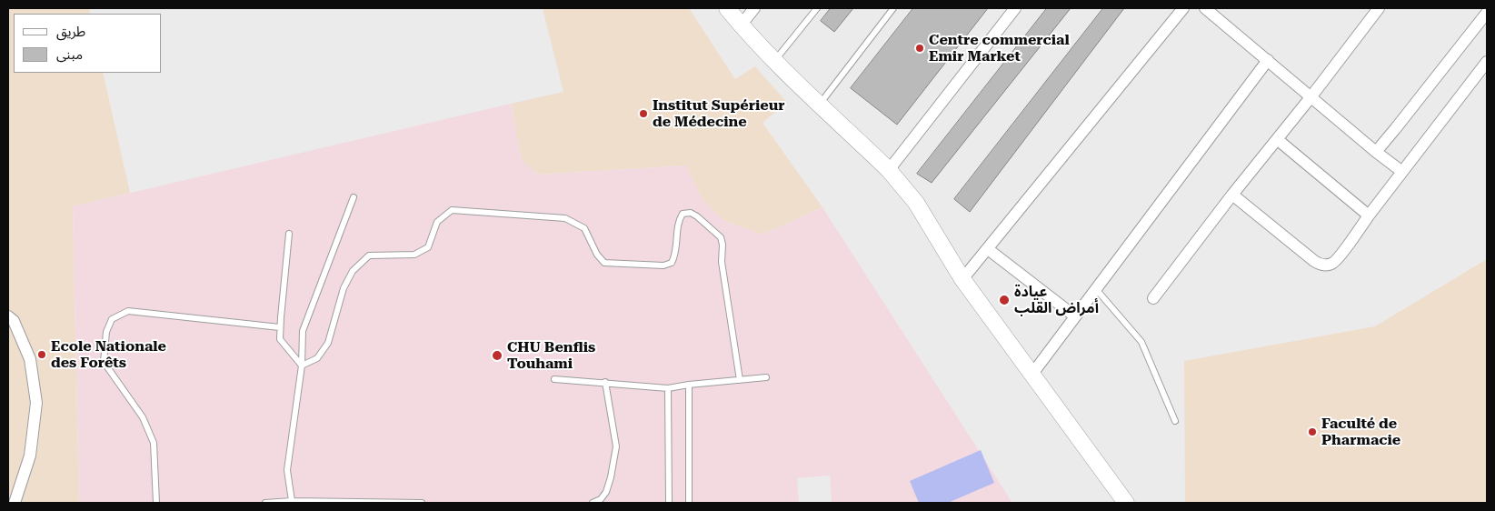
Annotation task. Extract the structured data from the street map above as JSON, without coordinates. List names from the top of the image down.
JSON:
{
  "places": [
    "Centre commercial Emir Market",
    "Institut Supérieur de Médecine",
    "عيادة أمراض القلب",
    "Ecole Nationale des Forêts",
    "CHU Benflis Touhami",
    "Faculté de Pharmacie"
  ],
  "legend": ["طريق", "مبنى"]
}
